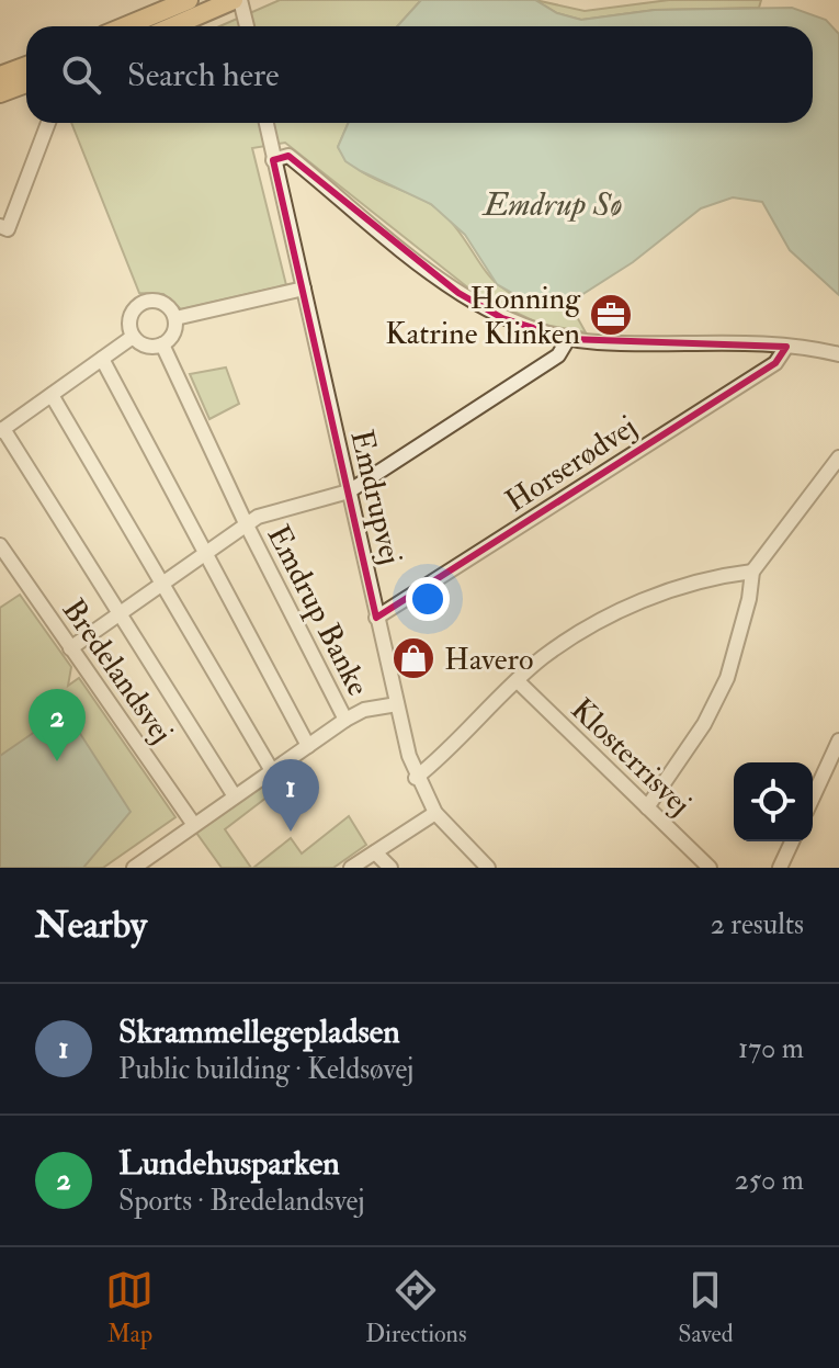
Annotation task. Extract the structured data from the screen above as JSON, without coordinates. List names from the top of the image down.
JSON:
{
  "streets": {
    "street": [
      "Horserødvej",
      "Emdrupvej",
      "Emdrup Banke",
      "Bredelandsvej",
      "Klosterrisvej"
    ]
  },
  "crossings": [
    ["Horserødvej", "Emdrupvej"],
    ["Emdrupvej", "Emdrup Banke"],
    ["Emdrup Banke", "Bredelandsvej"]
  ],
  "water": ["Emdrup Sø"],
  "places": {
    "office": ["Honning Katrine Klinken"],
    "shop": ["Havero"]
  },
  "page": {
    "search": "Search here",
    "pins": ["2", "1"],
    "heading": ["Nearby", "2 results"],
    "list": [
      {
        "mark": "1",
        "name": "Skrammellegepladsen",
        "note": "Public building · Keldsøvej",
        "value": "170 m"
      },
      {
        "mark": "2",
        "name": "Lundehusparken",
        "note": "Sports · Bredelandsvej",
        "value": "250 m"
      }
    ],
    "nav": ["Map", "Directions", "Saved"]
  }
}
